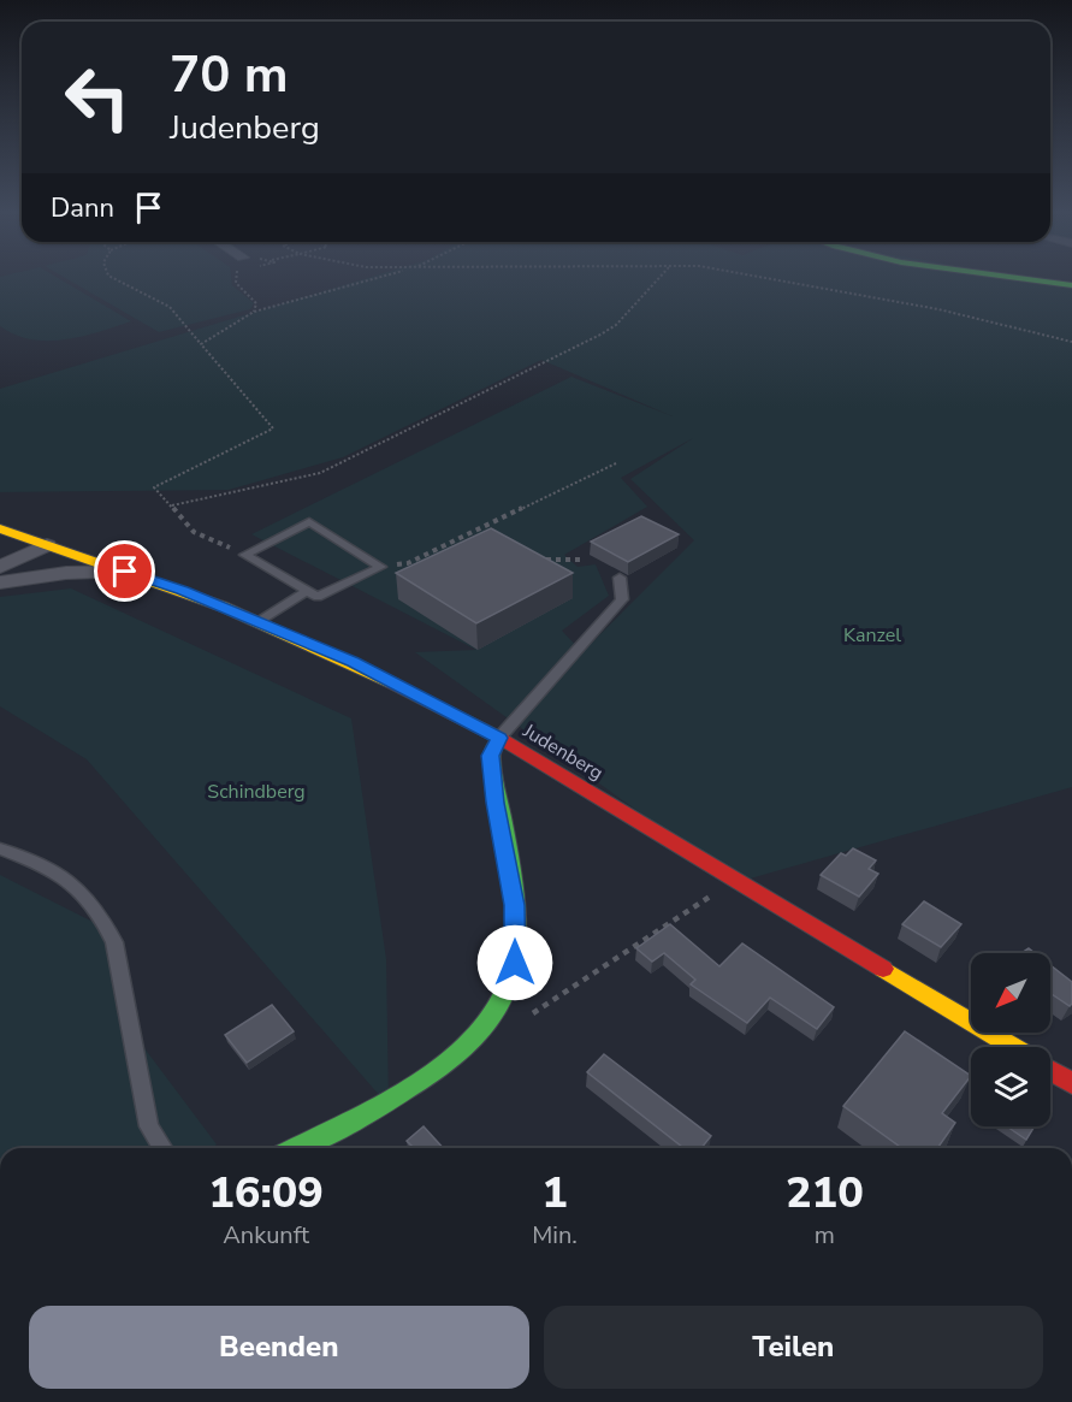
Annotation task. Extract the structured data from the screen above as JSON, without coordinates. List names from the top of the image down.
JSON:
{
  "streets": {
    "street": ["Judenberg"]
  },
  "parks": ["Kanzel", "Schindberg"],
  "north": "bottom left",
  "page": {
    "turn": ["70 m", "Judenberg"],
    "then": "Dann",
    "eta": [
      "16:09",
      "Ankunft",
      "1",
      "Min.",
      "210",
      "m"
    ],
    "buttons": ["Beenden", "Teilen"]
  }
}
